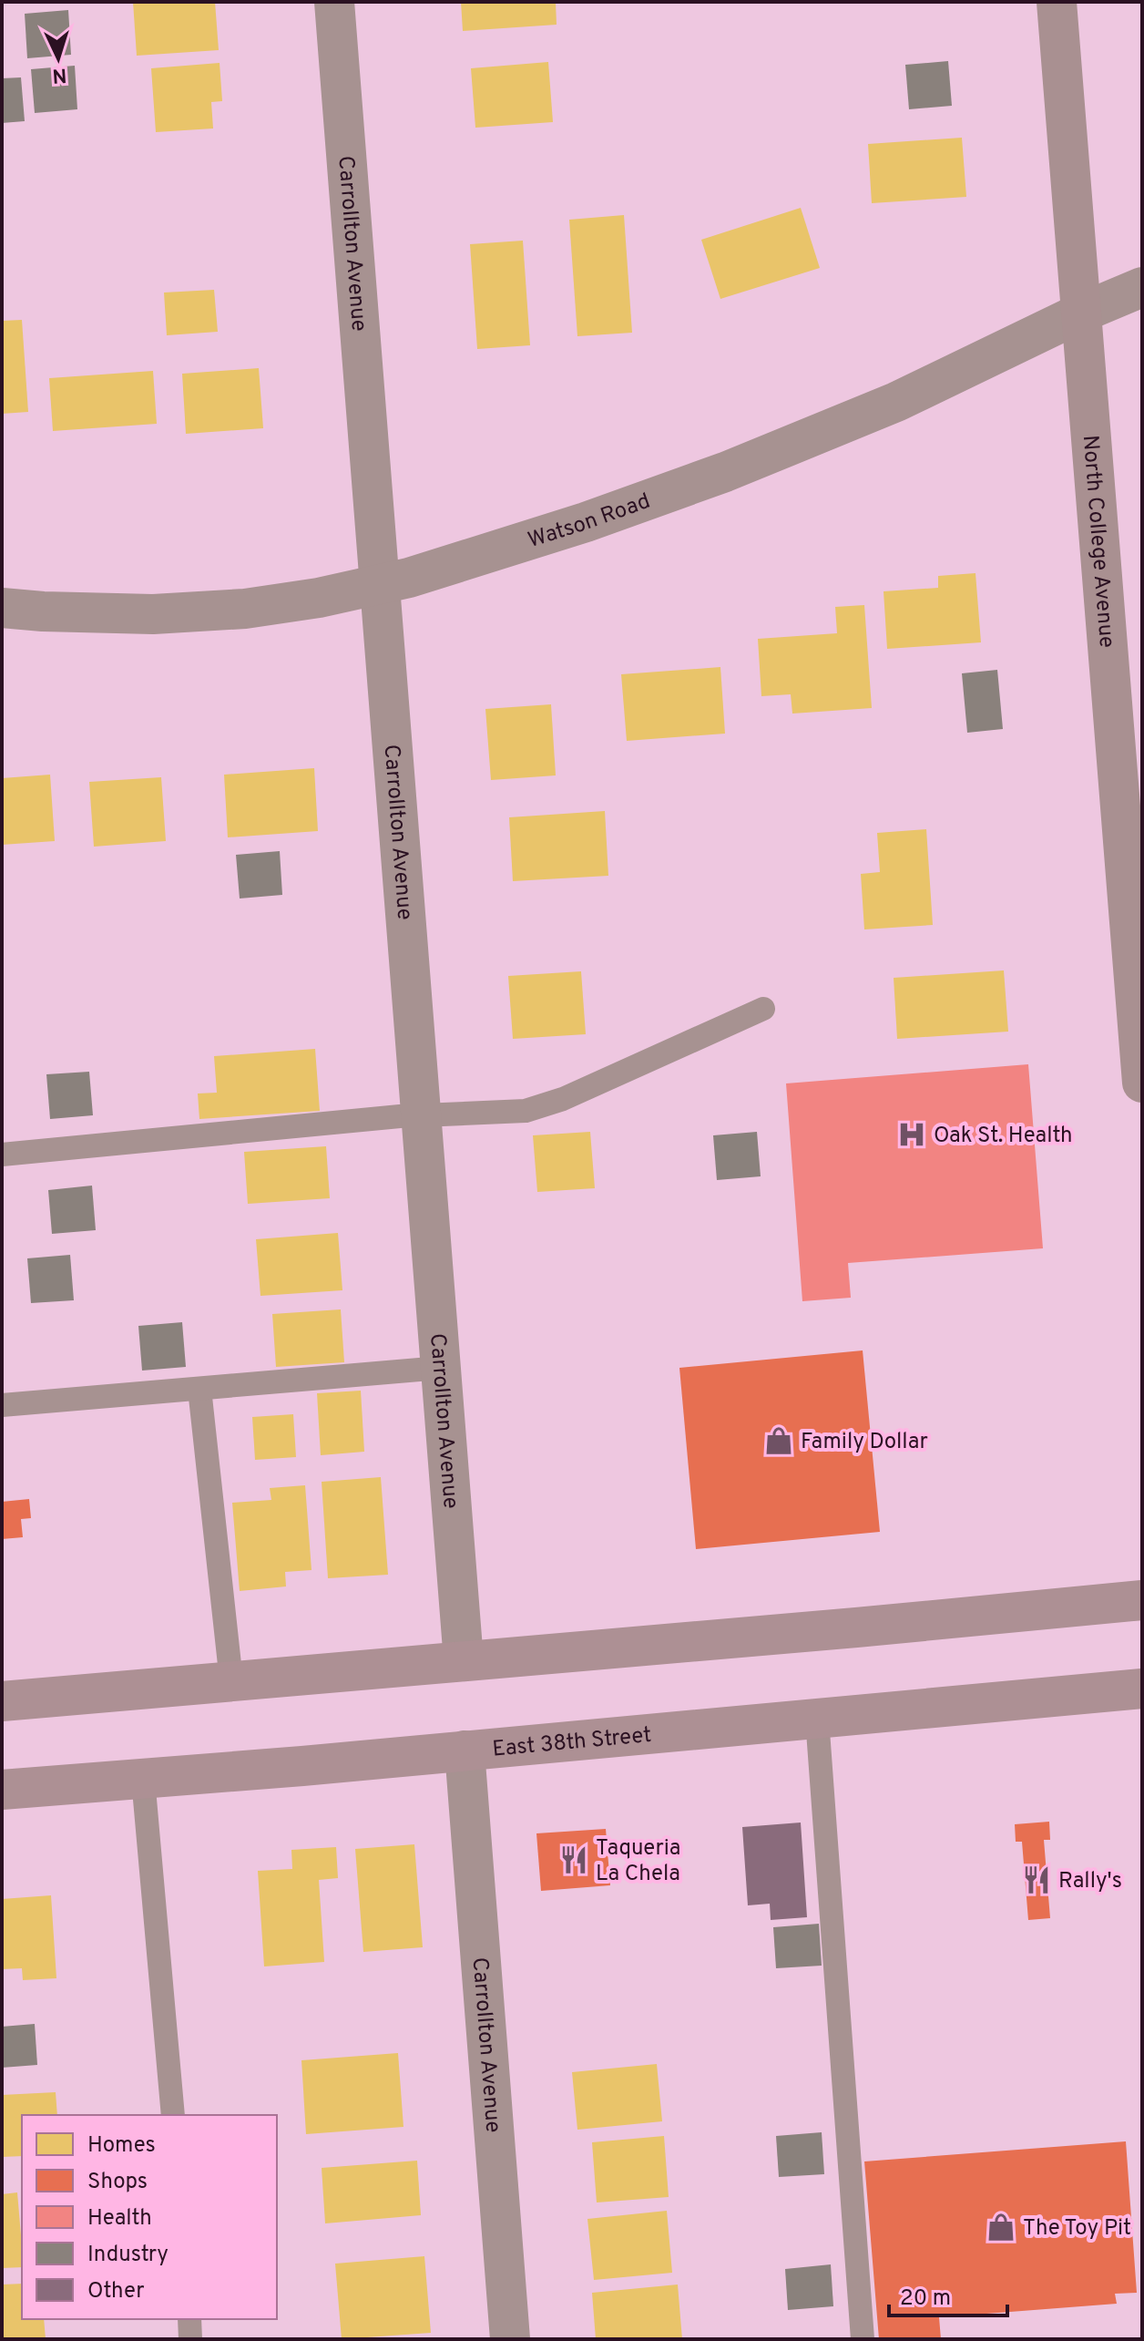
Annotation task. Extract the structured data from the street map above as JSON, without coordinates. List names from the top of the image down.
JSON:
{
  "streets": {
    "main road": ["North College Avenue", "East 38th Street"],
    "street": ["Carrollton Avenue", "Watson Road"]
  },
  "crossings": [
    ["Carrollton Avenue", "Watson Road"],
    ["Carrollton Avenue", "East 38th Street"],
    ["Watson Road", "North College Avenue"]
  ],
  "places": {
    "hospital": ["Oak St. Health"],
    "shop": ["Family Dollar", "The Toy Pit"],
    "restaurant": ["Taqueria La Chela", "Rally's"]
  },
  "legend": [
    "Homes",
    "Shops",
    "Health",
    "Industry",
    "Other"
  ],
  "scale_bar": "20 m",
  "north": "bottom"
}
